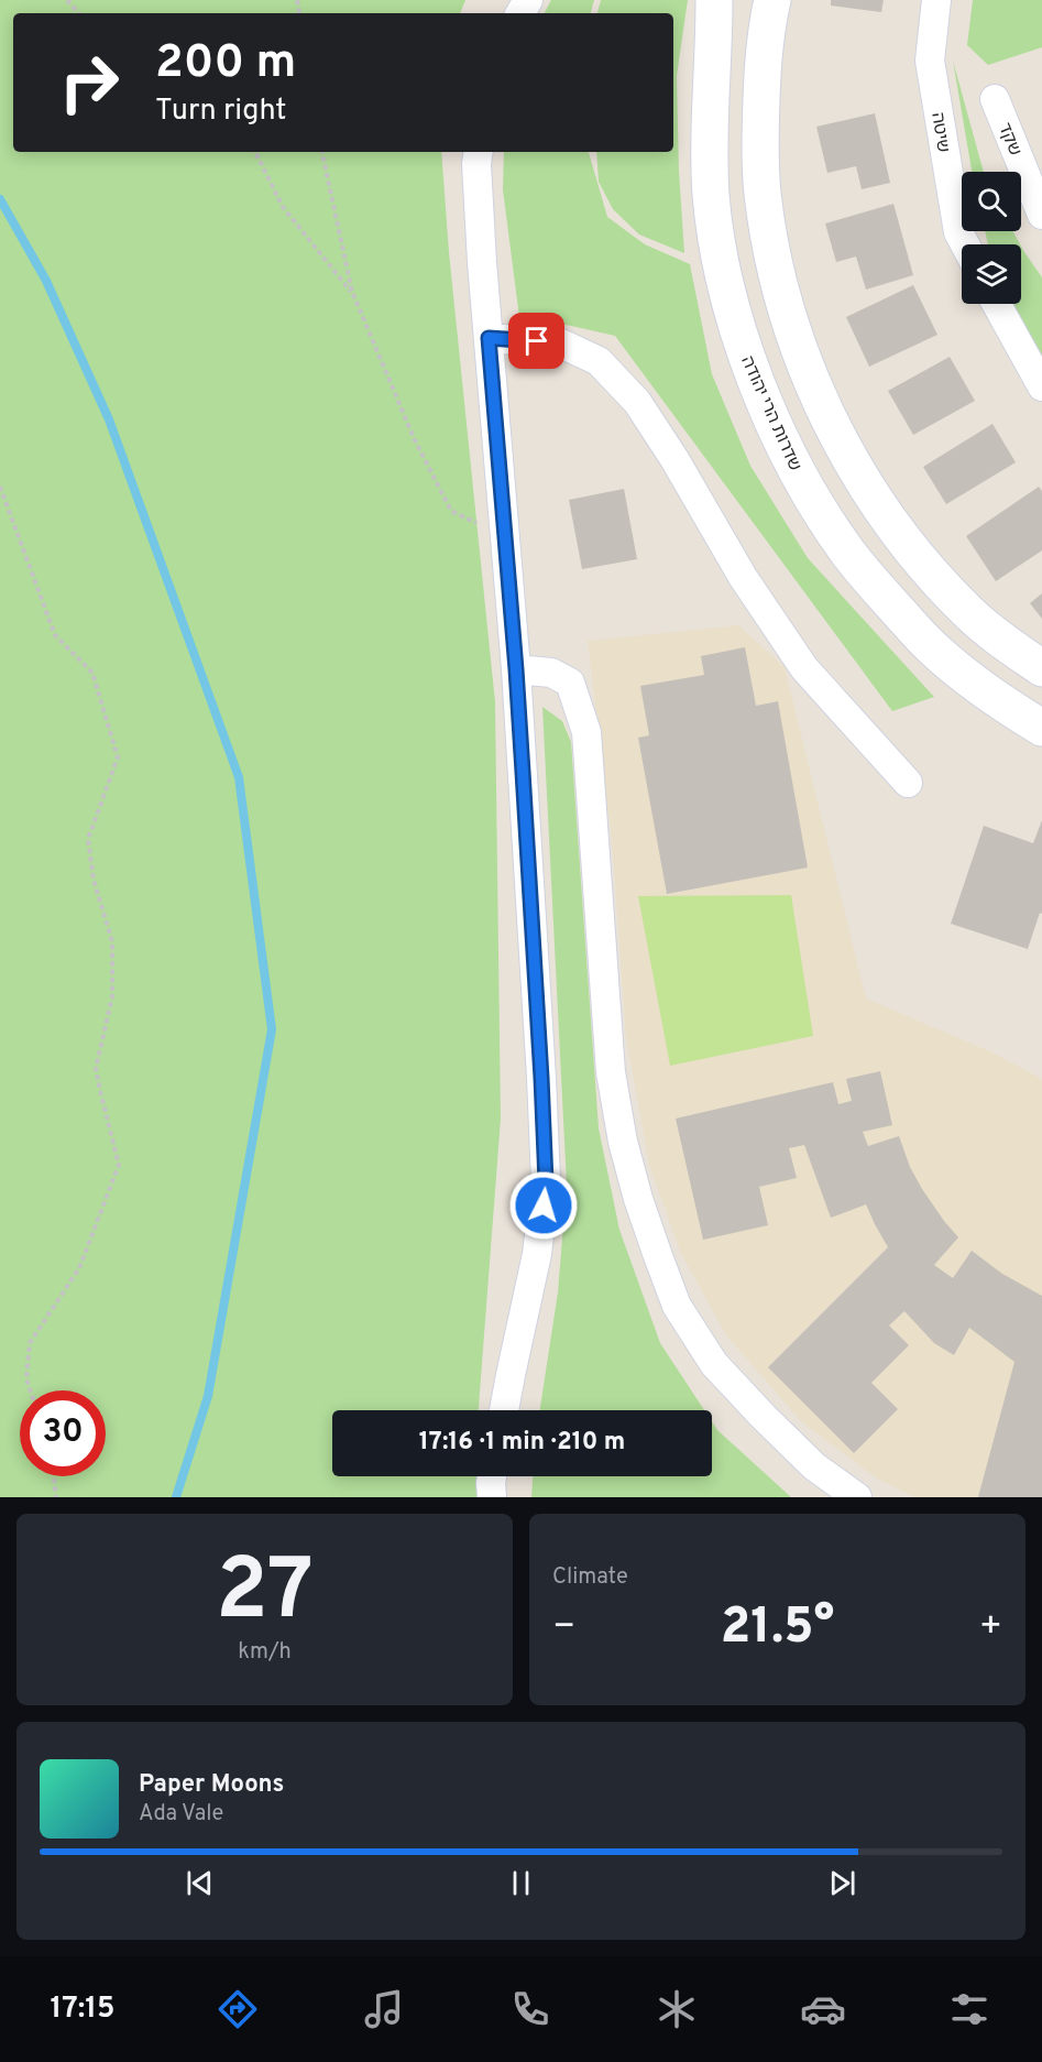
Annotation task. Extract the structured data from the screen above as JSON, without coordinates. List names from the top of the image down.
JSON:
{
  "streets": {
    "street": ["שיטה", "שקד", "שדרות הרי יהודה"]
  },
  "page": {
    "turn": ["200 m", "Turn right"],
    "limit": "30",
    "trip": "17:16 · 1 min · 210 m",
    "tile": [
      ["27", "km/h"],
      "Climate"
    ],
    "heat": ["−", "21.5°", "+"],
    "song": ["Paper Moons", "Ada Vale"],
    "tabs": "17:15"
  }
}
